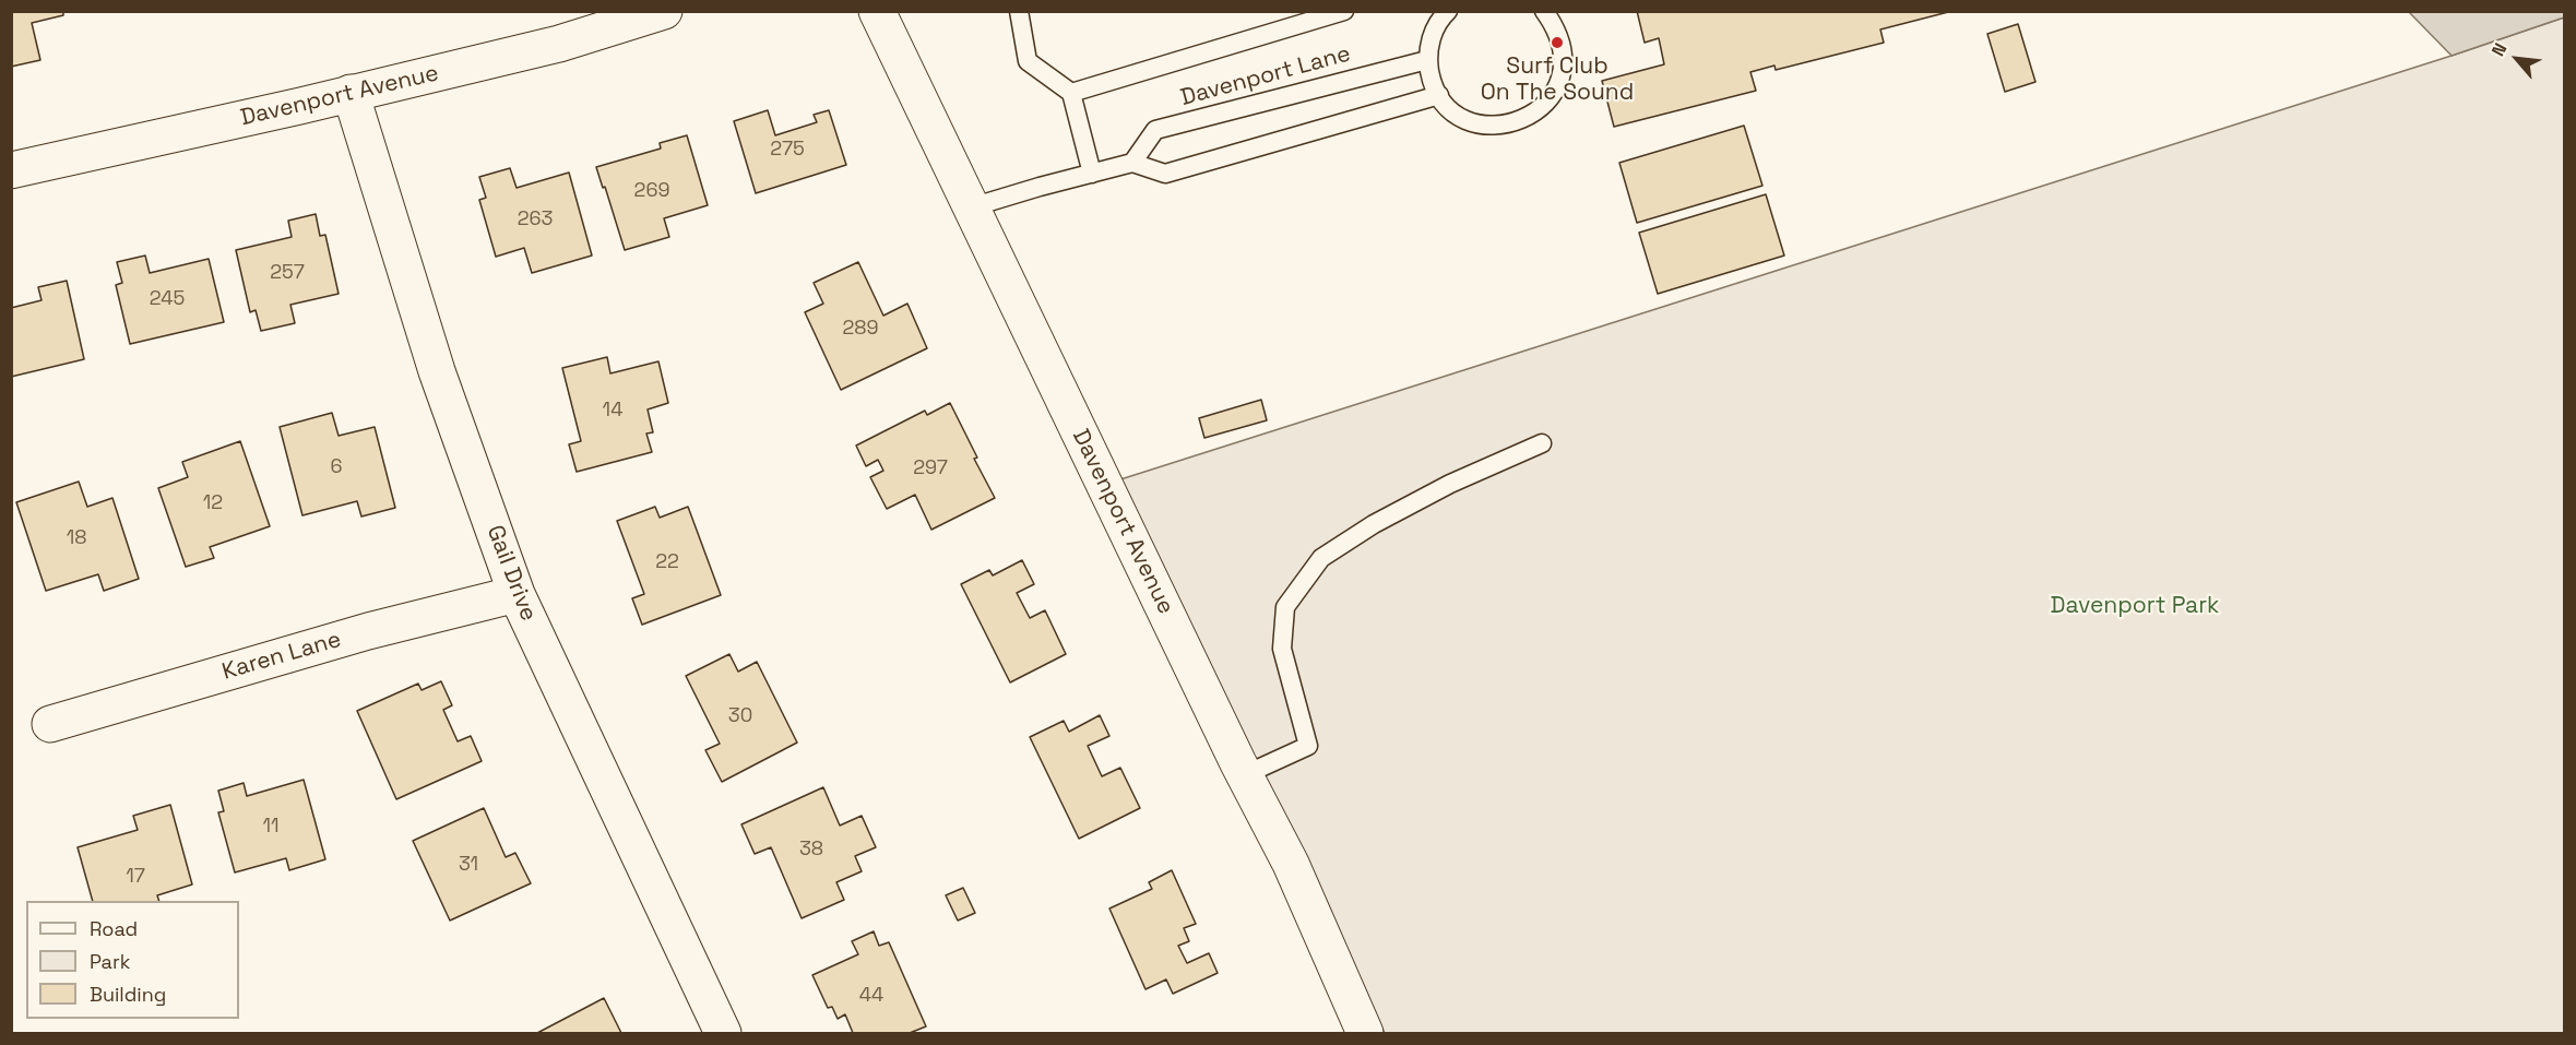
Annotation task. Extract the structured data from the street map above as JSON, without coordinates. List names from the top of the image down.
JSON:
{
  "streets": {
    "street": ["Davenport Avenue", "Gail Drive", "Karen Lane"],
    "lane": ["Davenport Lane"]
  },
  "crossings": [
    ["Davenport Avenue", "Gail Drive"],
    ["Gail Drive", "Karen Lane"]
  ],
  "parks": ["Davenport Park"],
  "places": ["Surf Club On The Sound"],
  "house_numbers": [
    "275",
    "269",
    "263",
    "257",
    "245",
    "289",
    "14",
    "6",
    "297",
    "12",
    "18",
    "22",
    "30",
    "11",
    "38",
    "31",
    "17",
    "44"
  ],
  "legend": ["Road", "Park", "Building"],
  "north": "top left"
}
